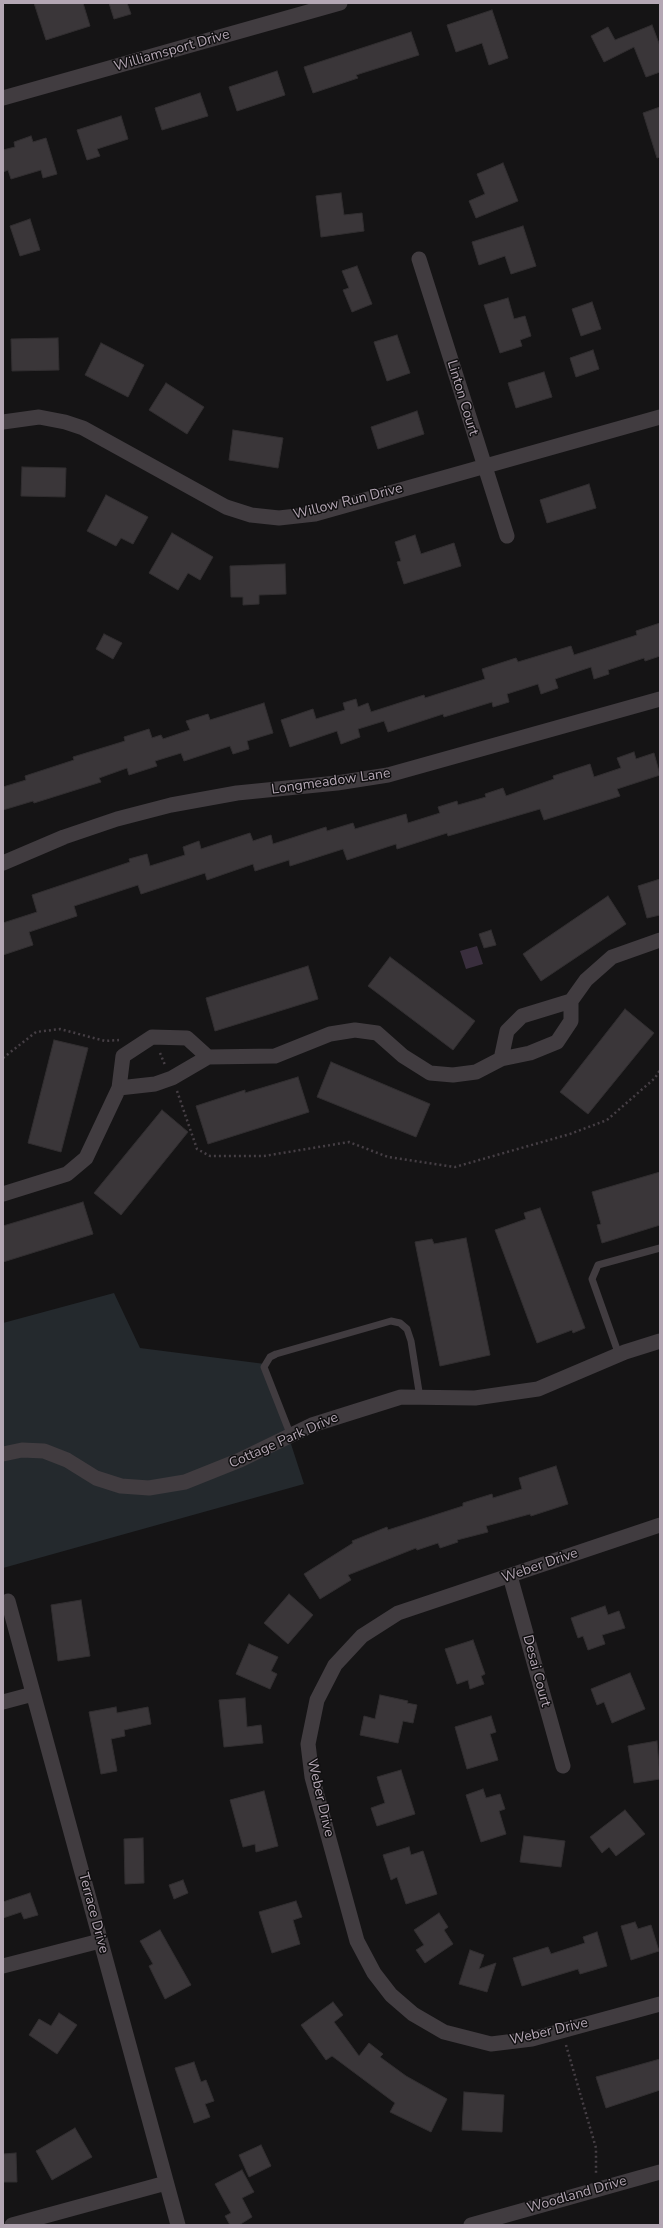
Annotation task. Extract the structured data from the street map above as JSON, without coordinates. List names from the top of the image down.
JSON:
{
  "streets": {
    "street": [
      "Williamsport Drive",
      "Linton Court",
      "Willow Run Drive",
      "Longmeadow Lane",
      "Cottage Park Drive",
      "Weber Drive",
      "Desai Court",
      "Terrace Drive",
      "Woodland Drive"
    ]
  },
  "crossings": [
    ["Linton Court", "Willow Run Drive"],
    ["Weber Drive", "Desai Court"]
  ]
}
